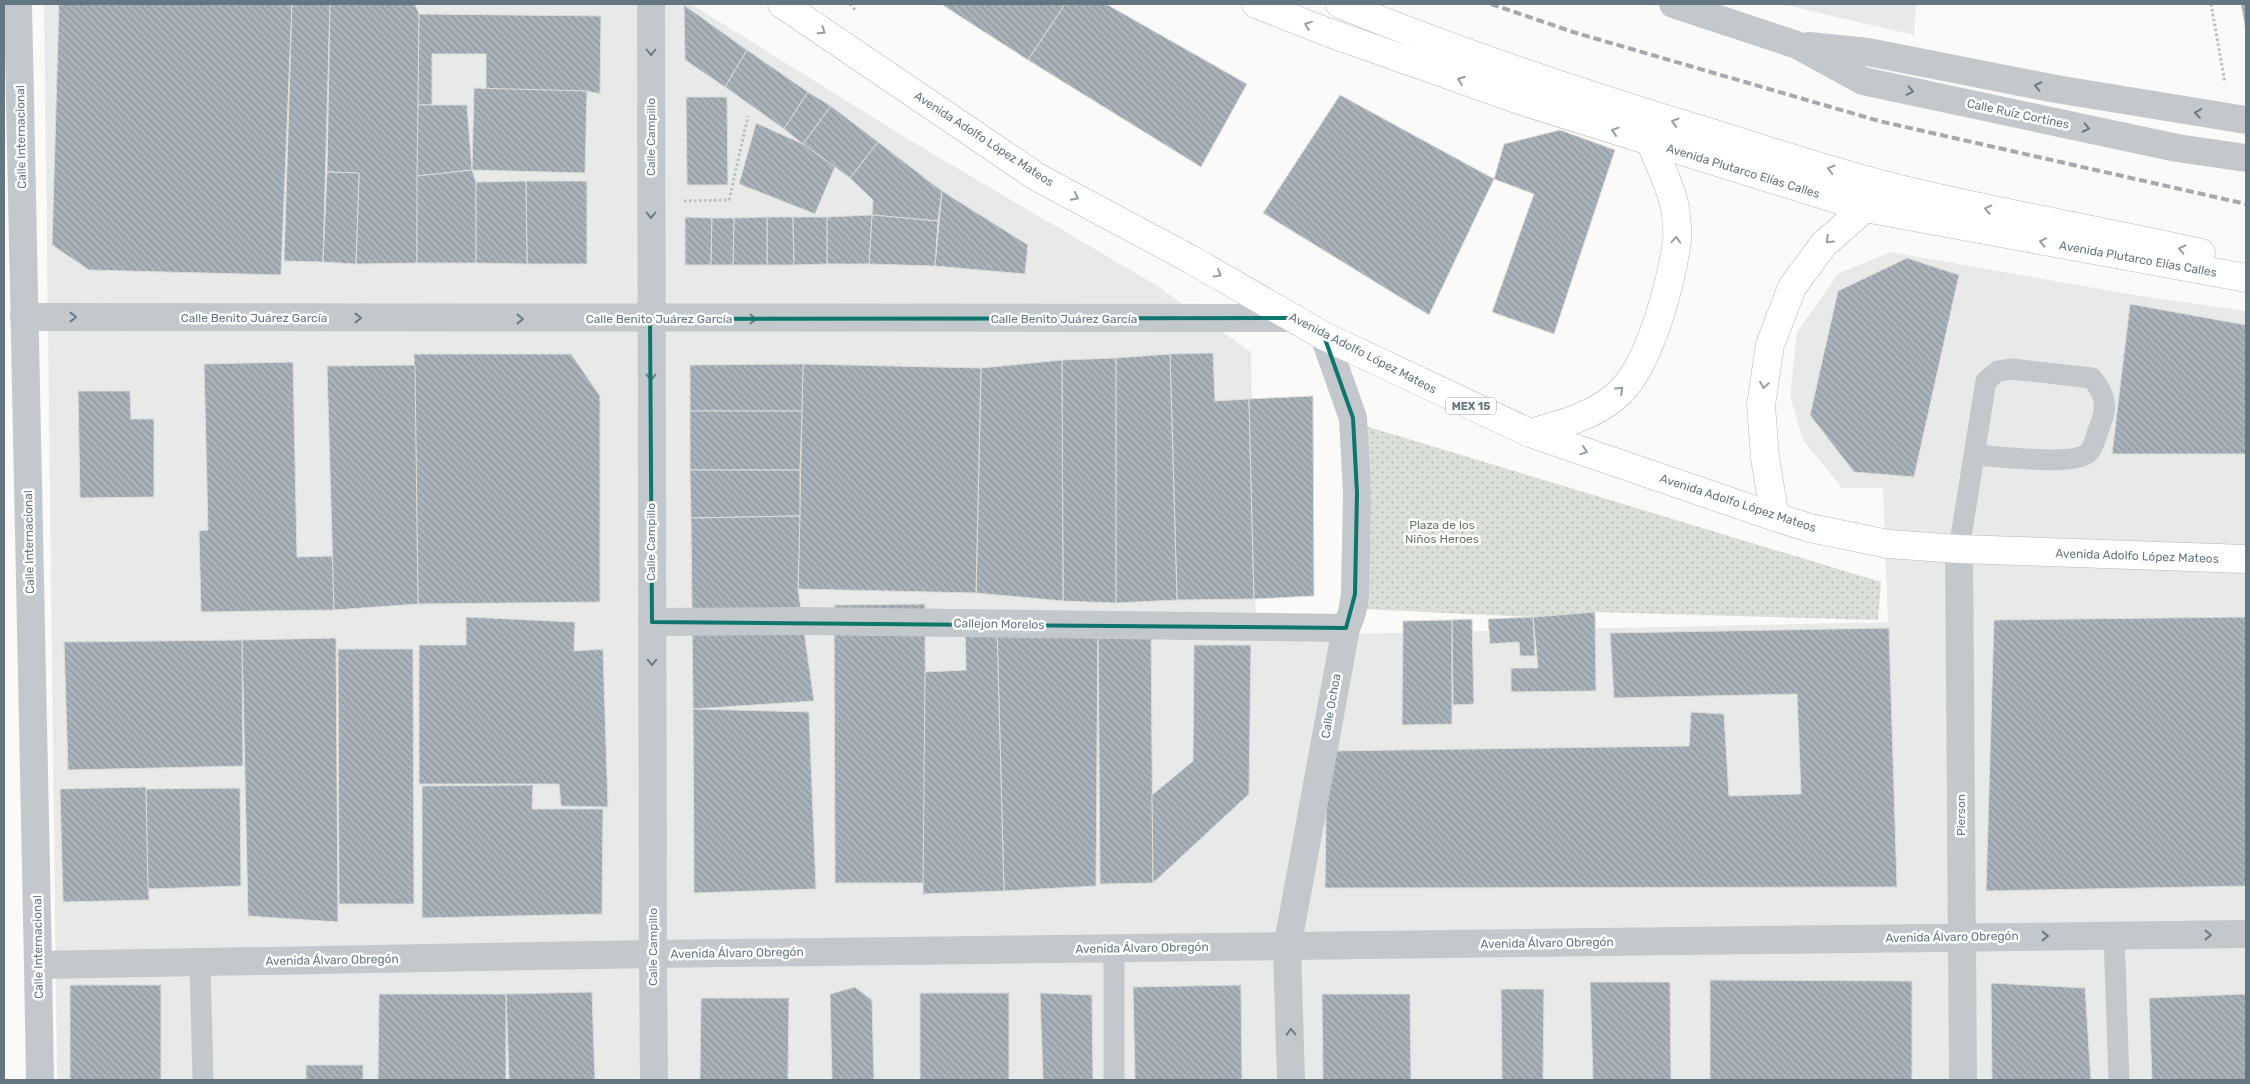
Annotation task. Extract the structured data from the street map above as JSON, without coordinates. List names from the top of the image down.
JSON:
{
  "streets": {
    "highway": ["Avenida Adolfo López Mateos", "Avenida Plutarco Elías Calles", "MEX 15"],
    "street": [
      "Calle Ruíz Cortines",
      "Calle Internacional",
      "Calle Campillo",
      "Calle Benito Juárez García",
      "Callejon Morelos",
      "Calle Ochoa",
      "Pierson",
      "Avenida Álvaro Obregón"
    ]
  },
  "crossings": [
    ["Calle Internacional", "Calle Benito Juárez García"],
    ["Calle Internacional", "Avenida Álvaro Obregón"],
    ["Calle Campillo", "Calle Benito Juárez García"],
    ["Calle Campillo", "Callejon Morelos"],
    ["Calle Campillo", "Avenida Álvaro Obregón"],
    ["Avenida Adolfo López Mateos", "Calle Benito Juárez García"],
    ["Avenida Adolfo López Mateos", "Calle Ochoa"],
    ["Avenida Adolfo López Mateos", "Pierson"],
    ["Callejon Morelos", "Calle Ochoa"],
    ["Calle Ochoa", "Avenida Álvaro Obregón"],
    ["Pierson", "Avenida Álvaro Obregón"]
  ],
  "one_way": ["Calle Campillo", "Avenida Adolfo López Mateos", "Calle Benito Juárez García"],
  "parks": ["Plaza de los Niños Heroes"]
}
